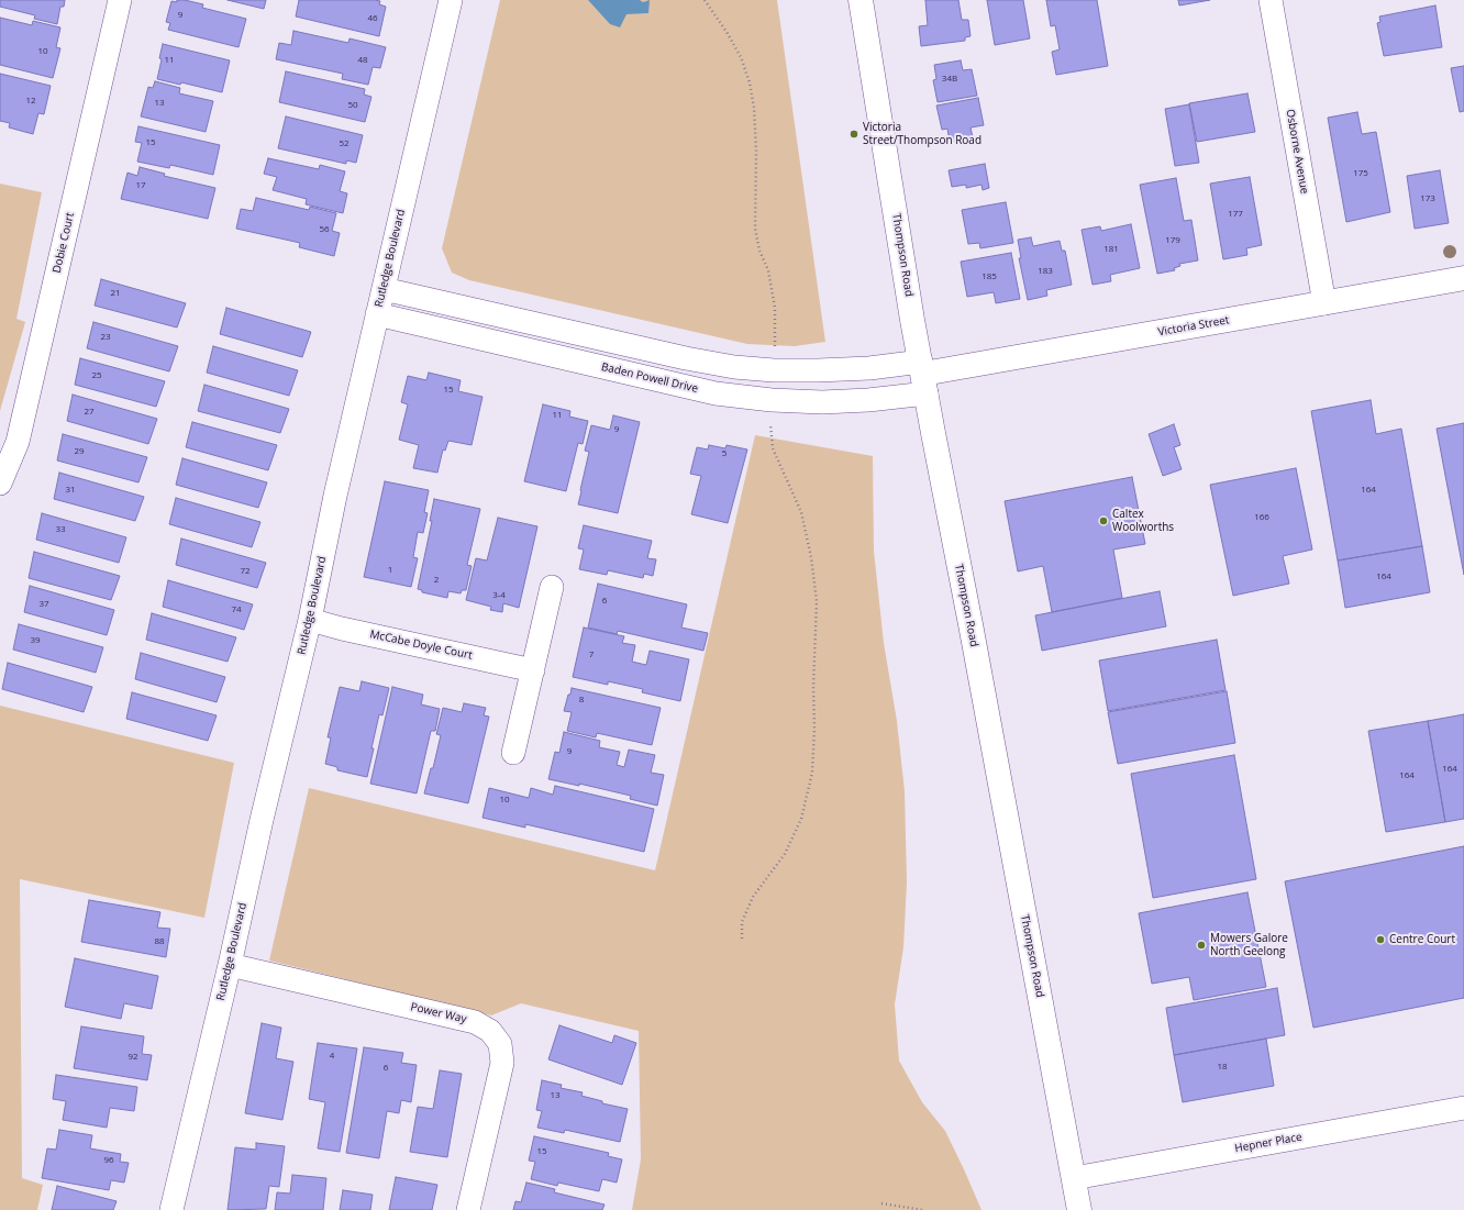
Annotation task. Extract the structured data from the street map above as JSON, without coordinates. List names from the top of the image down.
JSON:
{
  "streets": {
    "main road": ["Thompson Road", "Victoria Street"],
    "street": [
      "Osborne Avenue",
      "Dobie Court",
      "Rutledge Boulevard",
      "Baden Powell Drive",
      "McCabe Doyle Court",
      "Power Way",
      "Hepner Place"
    ]
  },
  "crossings": [
    ["Osborne Avenue", "Victoria Street"],
    ["Thompson Road", "Victoria Street"],
    ["Thompson Road", "Baden Powell Drive"],
    ["Thompson Road", "Hepner Place"],
    ["Rutledge Boulevard", "Baden Powell Drive"],
    ["Rutledge Boulevard", "McCabe Doyle Court"],
    ["Rutledge Boulevard", "Power Way"],
    ["Victoria Street", "Baden Powell Drive"]
  ],
  "places": [
    "Victoria Street/Thompson Road",
    "Caltex Woolworths",
    "Centre Court",
    "Mowers Galore North Geelong"
  ],
  "house_numbers": [
    "9",
    "46",
    "10",
    "11",
    "48",
    "34B",
    "12",
    "13",
    "50",
    "15",
    "52",
    "175",
    "17",
    "173",
    "177",
    "56",
    "179",
    "181",
    "183",
    "185",
    "21",
    "23",
    "25",
    "15",
    "27",
    "11",
    "9",
    "29",
    "5",
    "31",
    "164",
    "166",
    "33",
    "1",
    "72",
    "164",
    "2",
    "3-4",
    "6",
    "37",
    "74",
    "39",
    "7",
    "8",
    "9",
    "164",
    "164",
    "10",
    "88",
    "4",
    "92",
    "18",
    "6",
    "13",
    "15",
    "96"
  ]
}
